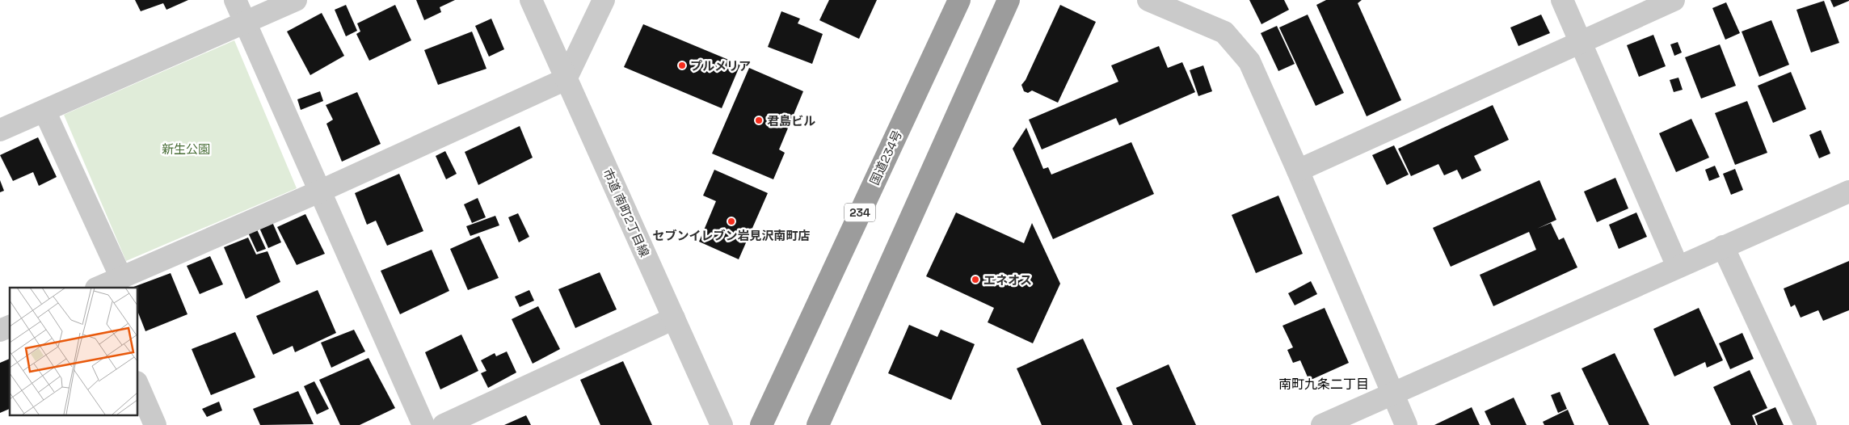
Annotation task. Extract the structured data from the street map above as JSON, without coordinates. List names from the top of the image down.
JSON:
{
  "streets": {
    "highway": ["国道234号", "234"],
    "street": ["市道 南町2丁目線"]
  },
  "districts": ["南町九条二丁目"],
  "parks": ["新生公園"],
  "places": [
    "プルメリア",
    "君島ビル",
    "セブンイレブン岩見沢南町店",
    "エネオス"
  ]
}
